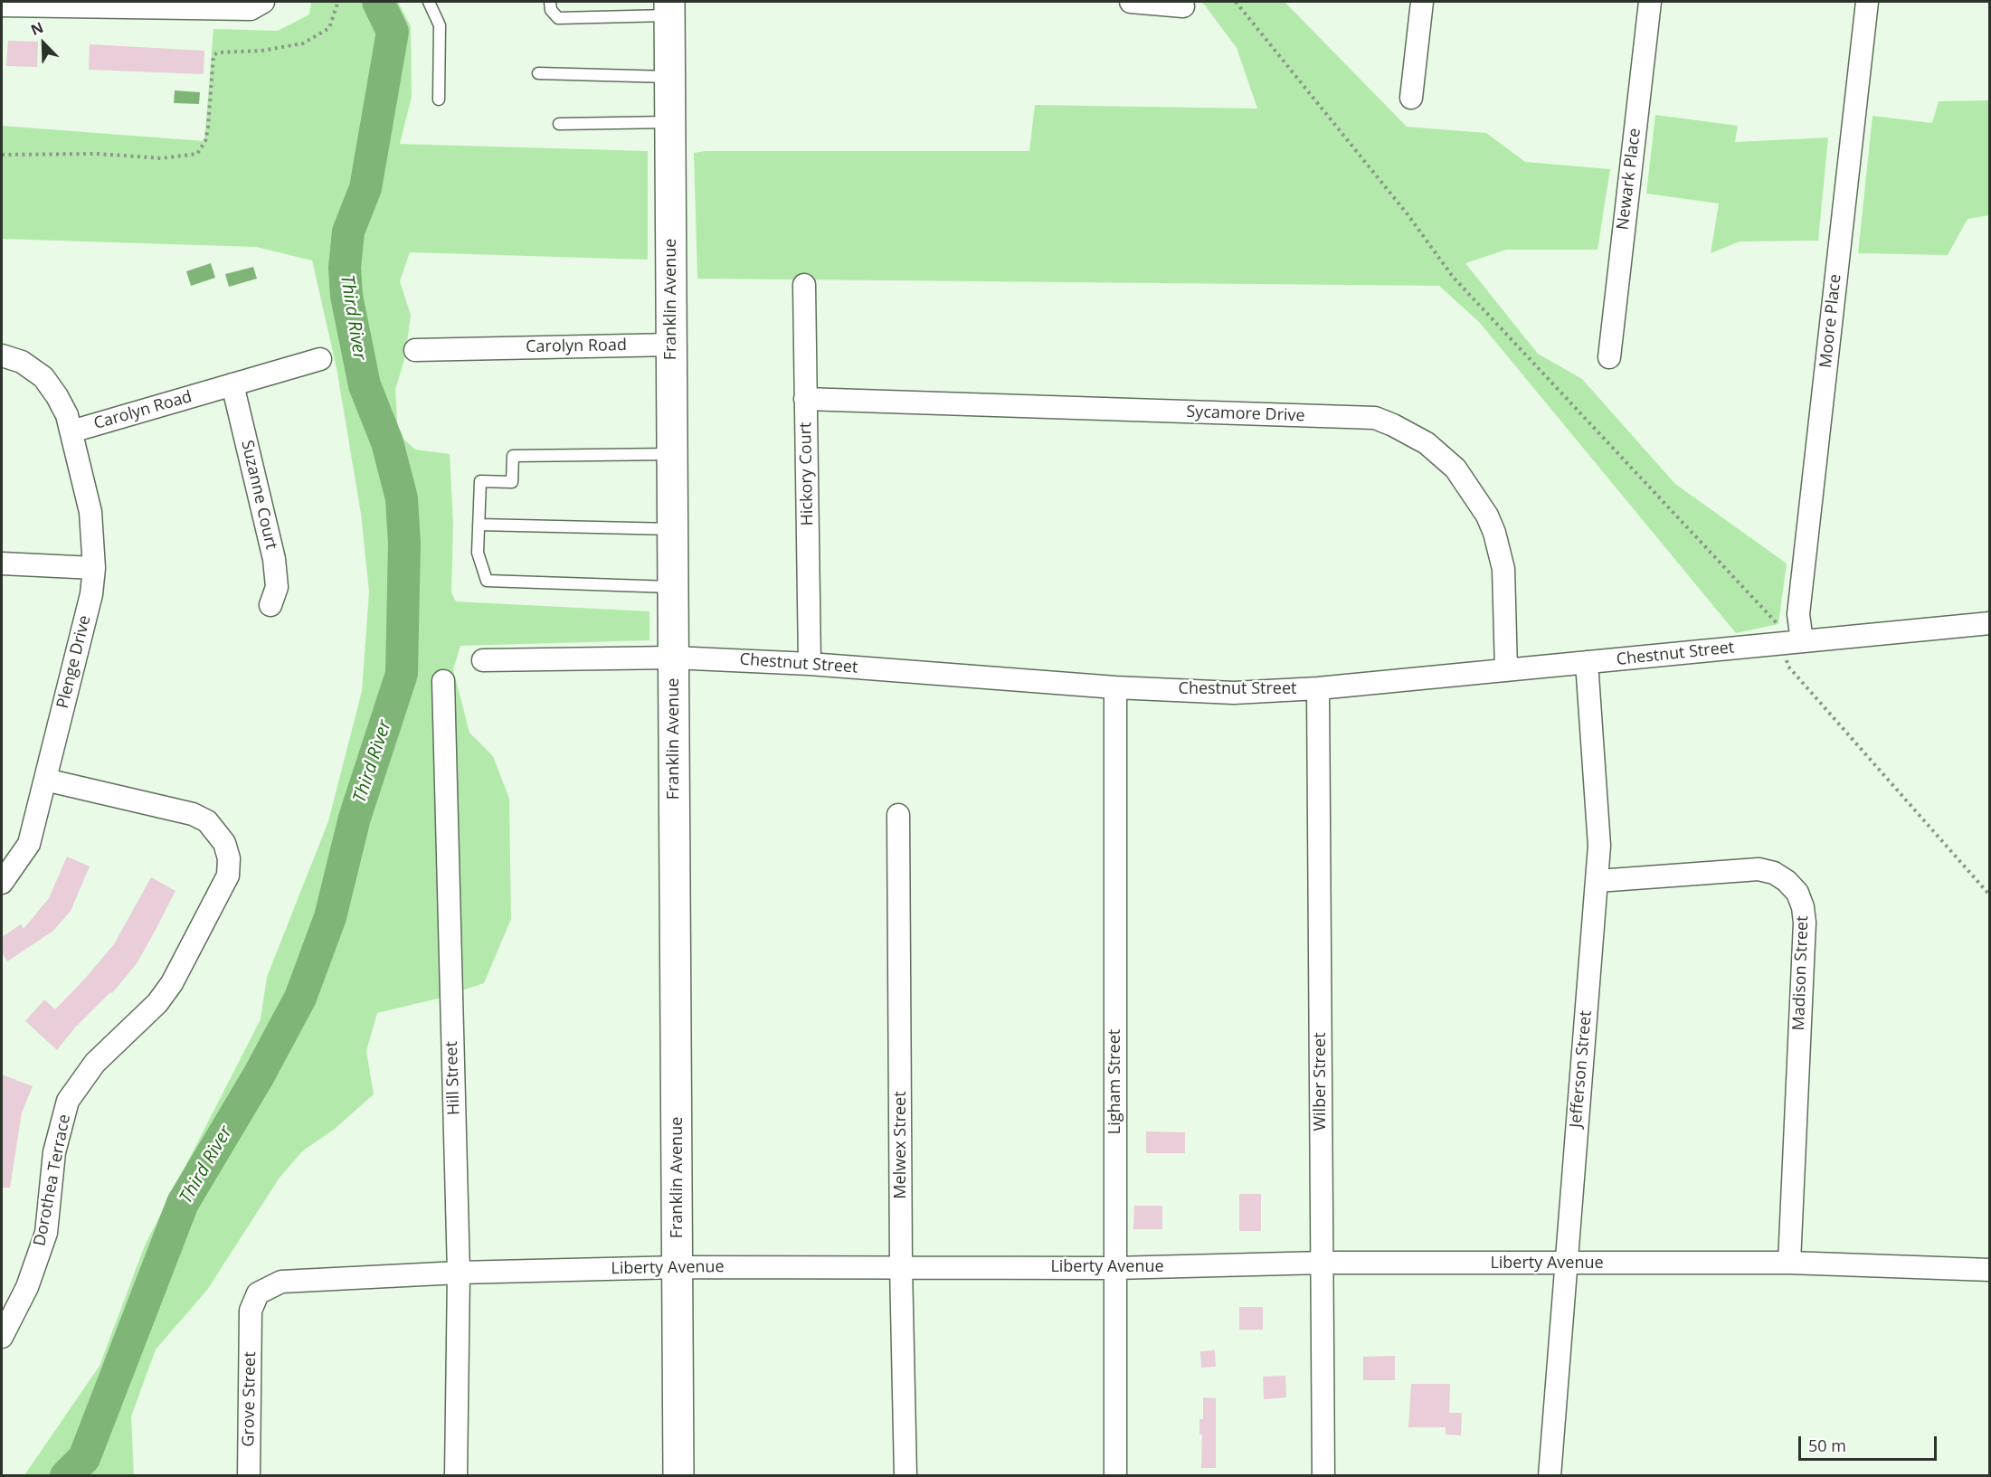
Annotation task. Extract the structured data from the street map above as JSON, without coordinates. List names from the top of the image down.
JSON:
{
  "streets": {
    "main road": ["Franklin Avenue"],
    "street": [
      "Newark Place",
      "Moore Place",
      "Carolyn Road",
      "Sycamore Drive",
      "Hickory Court",
      "Suzanne Court",
      "Chestnut Street",
      "Plenge Drive",
      "Madison Street",
      "Jefferson Street",
      "Hill Street",
      "Ligham Street",
      "Wilber Street",
      "Melwex Street",
      "Dorothea Terrace",
      "Liberty Avenue",
      "Grove Street"
    ]
  },
  "crossings": [
    ["Franklin Avenue", "Carolyn Road"],
    ["Franklin Avenue", "Chestnut Street"],
    ["Franklin Avenue", "Liberty Avenue"],
    ["Moore Place", "Chestnut Street"],
    ["Carolyn Road", "Suzanne Court"],
    ["Carolyn Road", "Plenge Drive"],
    ["Sycamore Drive", "Hickory Court"],
    ["Sycamore Drive", "Chestnut Street"],
    ["Hickory Court", "Chestnut Street"],
    ["Chestnut Street", "Jefferson Street"],
    ["Chestnut Street", "Ligham Street"],
    ["Chestnut Street", "Wilber Street"],
    ["Plenge Drive", "Dorothea Terrace"],
    ["Madison Street", "Jefferson Street"],
    ["Madison Street", "Liberty Avenue"],
    ["Jefferson Street", "Liberty Avenue"],
    ["Hill Street", "Liberty Avenue"],
    ["Ligham Street", "Liberty Avenue"],
    ["Wilber Street", "Liberty Avenue"],
    ["Melwex Street", "Liberty Avenue"],
    ["Liberty Avenue", "Grove Street"]
  ],
  "water": ["Third River"],
  "scale_bar": "50 m",
  "north": "top left"
}
